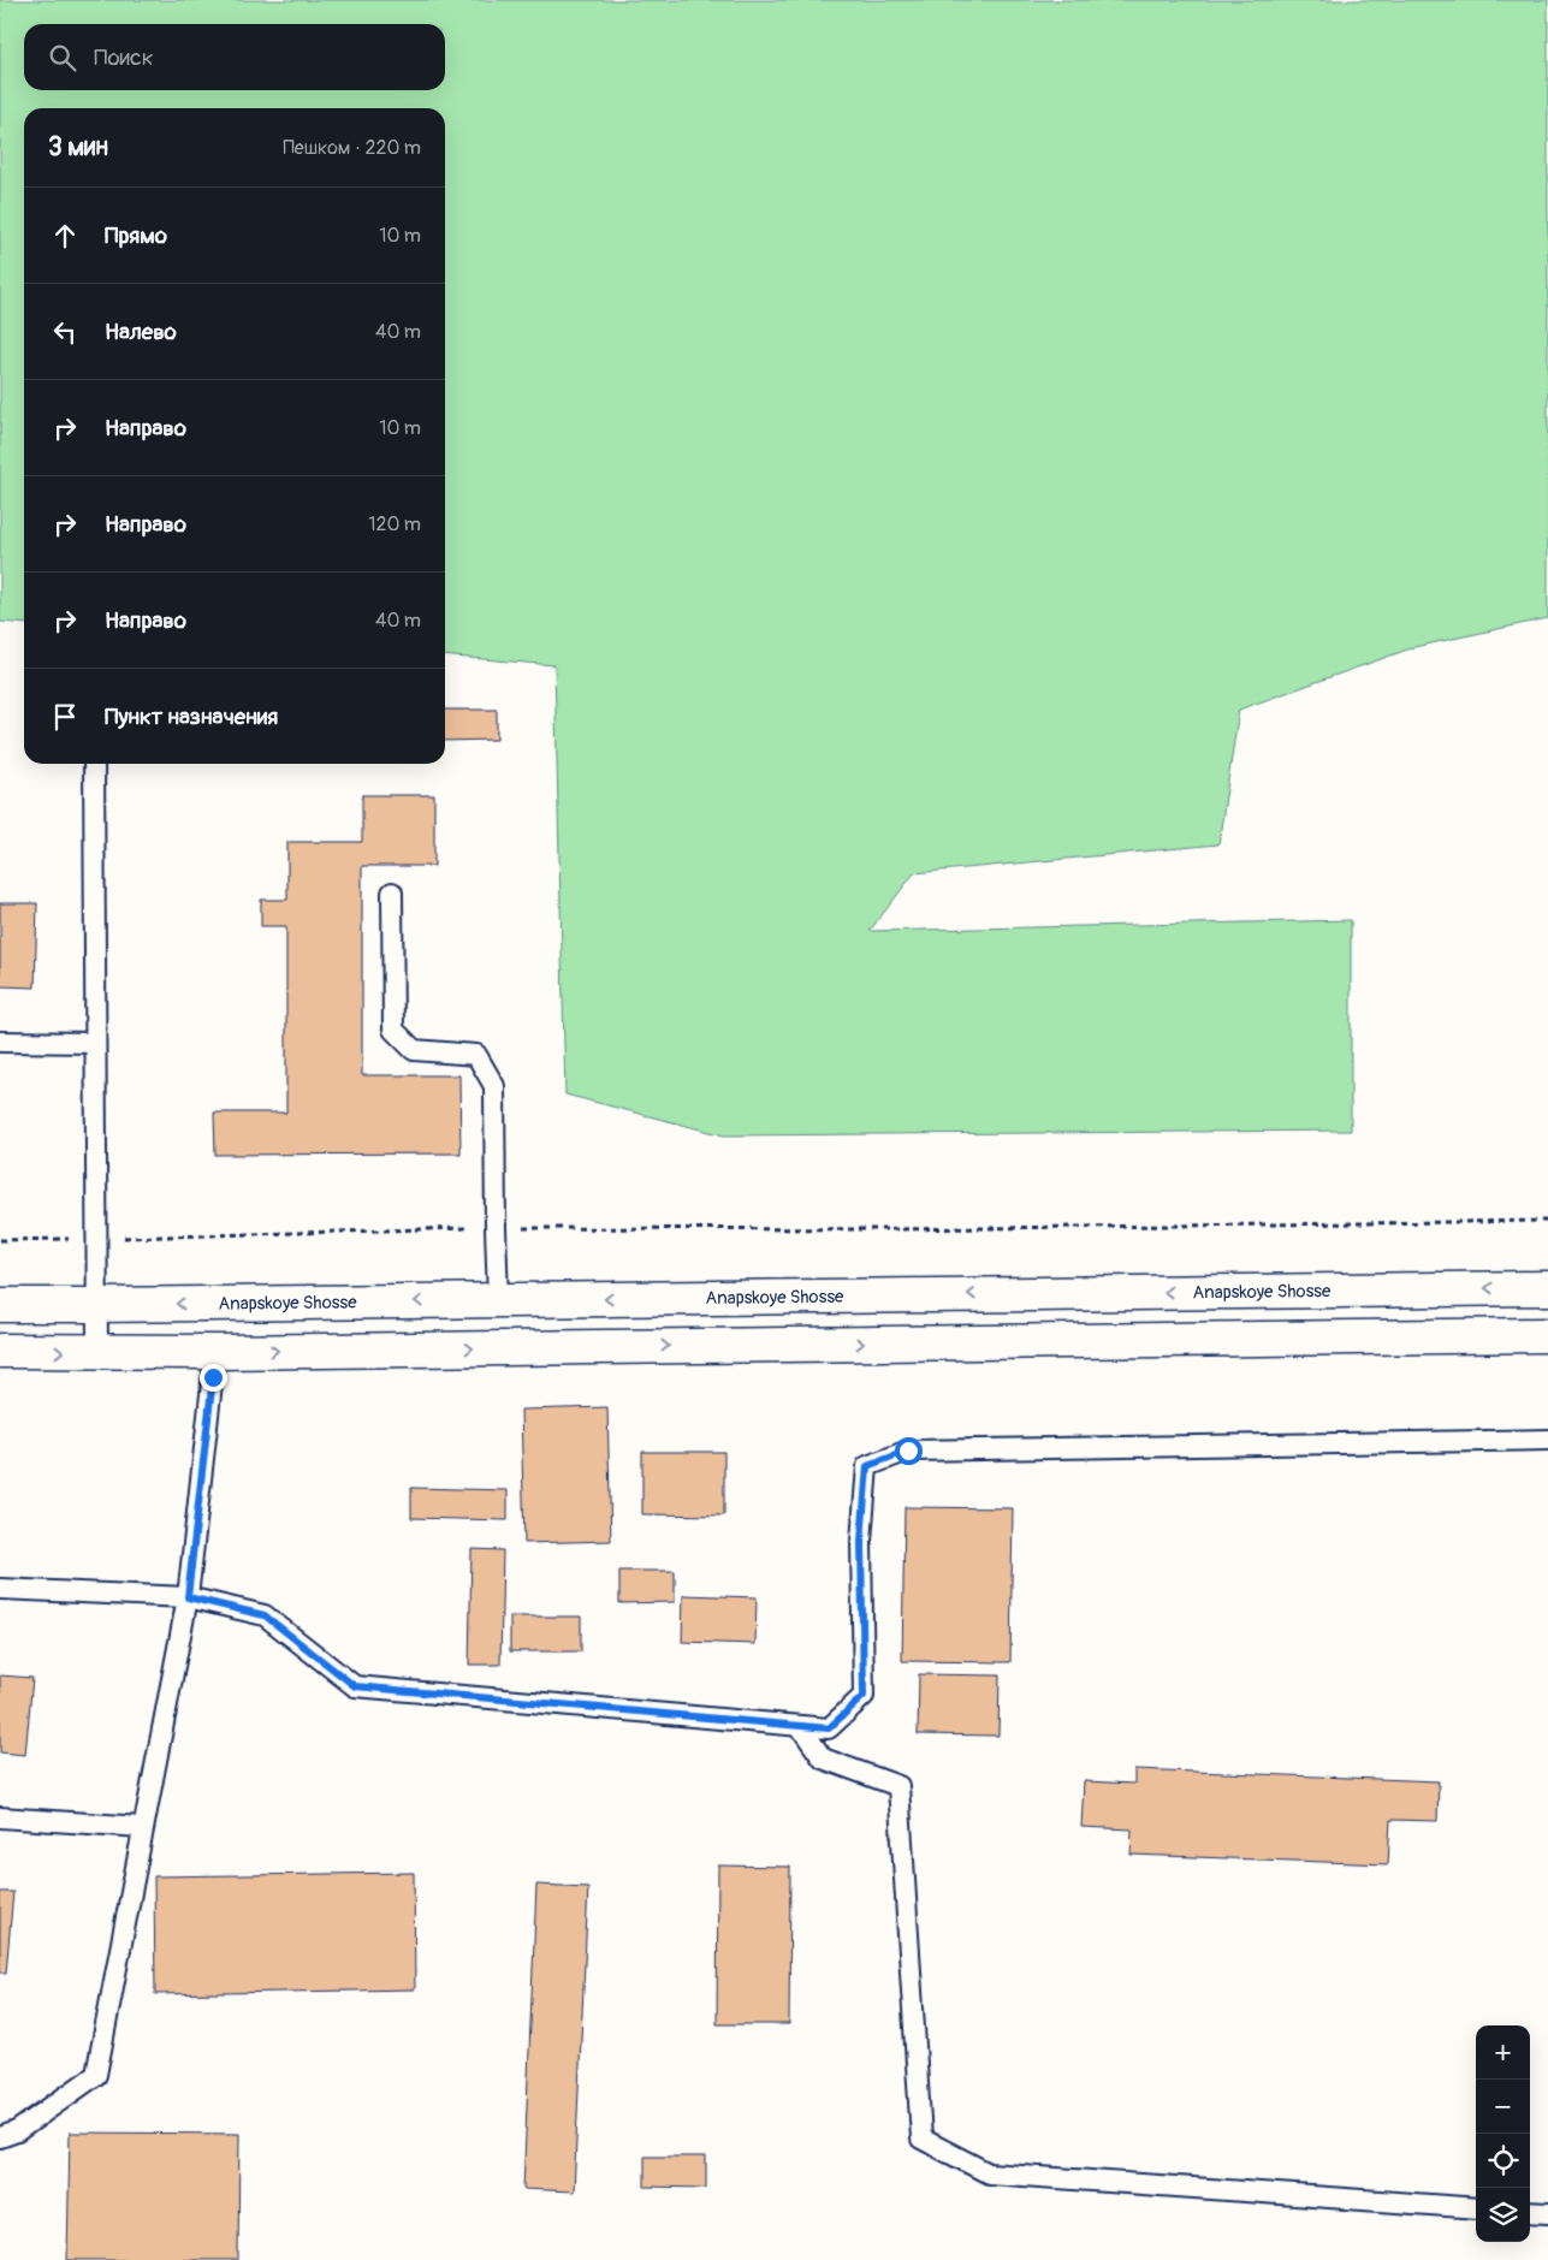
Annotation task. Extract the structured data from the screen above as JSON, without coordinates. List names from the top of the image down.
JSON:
{
  "streets": {
    "highway": ["Anapskoye Shosse"]
  },
  "page": {
    "search": "Поиск",
    "heading": ["3 мин", "Пешком · 220 m"],
    "list": [
      ["Прямо", "10 m"],
      ["Налево", "40 m"],
      ["Направо", "10 m"],
      ["Направо", "120 m"],
      ["Направо", "40 m"],
      "Пункт назначения"
    ],
    "map_buttons": ["+", "−"]
  }
}
